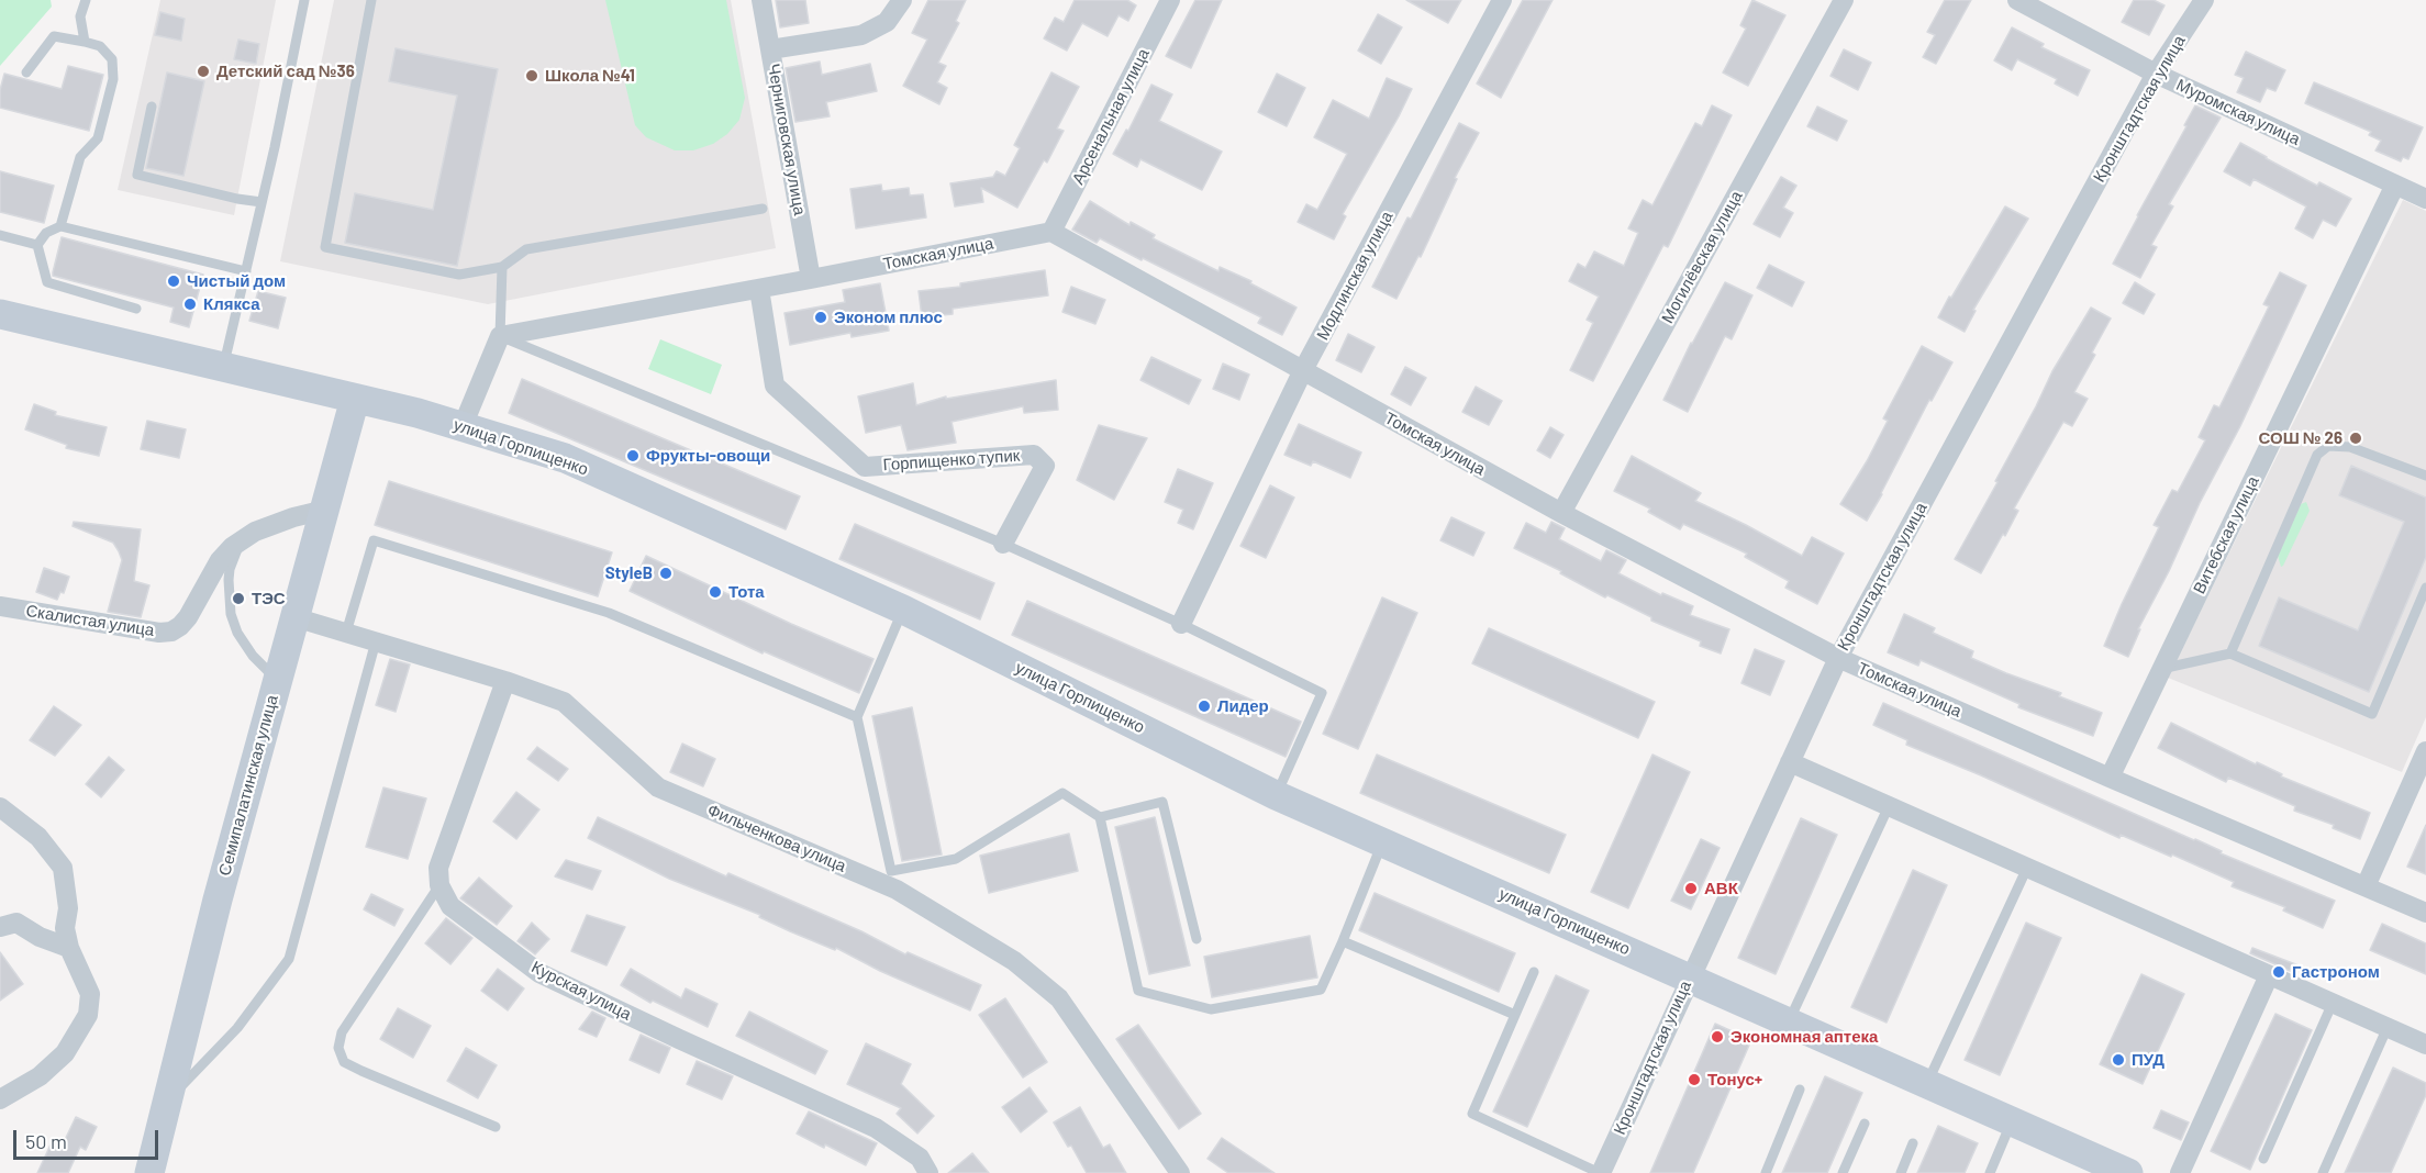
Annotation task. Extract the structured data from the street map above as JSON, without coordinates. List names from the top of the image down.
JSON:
{
  "streets": {
    "main road": ["улица Горпищенко", "Семипалатинская улица"],
    "street": [
      "Кронштадтская улица",
      "Муромская улица",
      "Арсенальная улица",
      "Черниговская улица",
      "Томская улица",
      "Могилёвская улица",
      "Модлинская улица",
      "Горпищенко тупик",
      "Витебская улица",
      "Скалистая улица",
      "Фильченкова улица",
      "Курская улица"
    ]
  },
  "crossings": [
    ["Кронштадтская улица", "Муромская улица"],
    ["Кронштадтская улица", "Томская улица"],
    ["Кронштадтская улица", "улица Горпищенко"],
    ["Муромская улица", "Витебская улица"],
    ["Арсенальная улица", "Томская улица"],
    ["Черниговская улица", "Томская улица"],
    ["Томская улица", "Могилёвская улица"],
    ["Томская улица", "Модлинская улица"],
    ["Томская улица", "Горпищенко тупик"],
    ["Томская улица", "Витебская улица"],
    ["улица Горпищенко", "Семипалатинская улица"],
    ["Скалистая улица", "Семипалатинская улица"],
    ["Семипалатинская улица", "Фильченкова улица"]
  ],
  "places": [
    "Детский сад №36",
    "Школа №41",
    "Чистый дом",
    "Клякса",
    "Эконом плюс",
    "СОШ № 26",
    "Фрукты-овощи",
    "StyleB",
    "Тота",
    "ТЭС",
    "Лидер",
    "АВК",
    "Гастроном",
    "Экономная аптека",
    "ПУД",
    "Тонус+"
  ],
  "scale_bar": "50 m"
}
